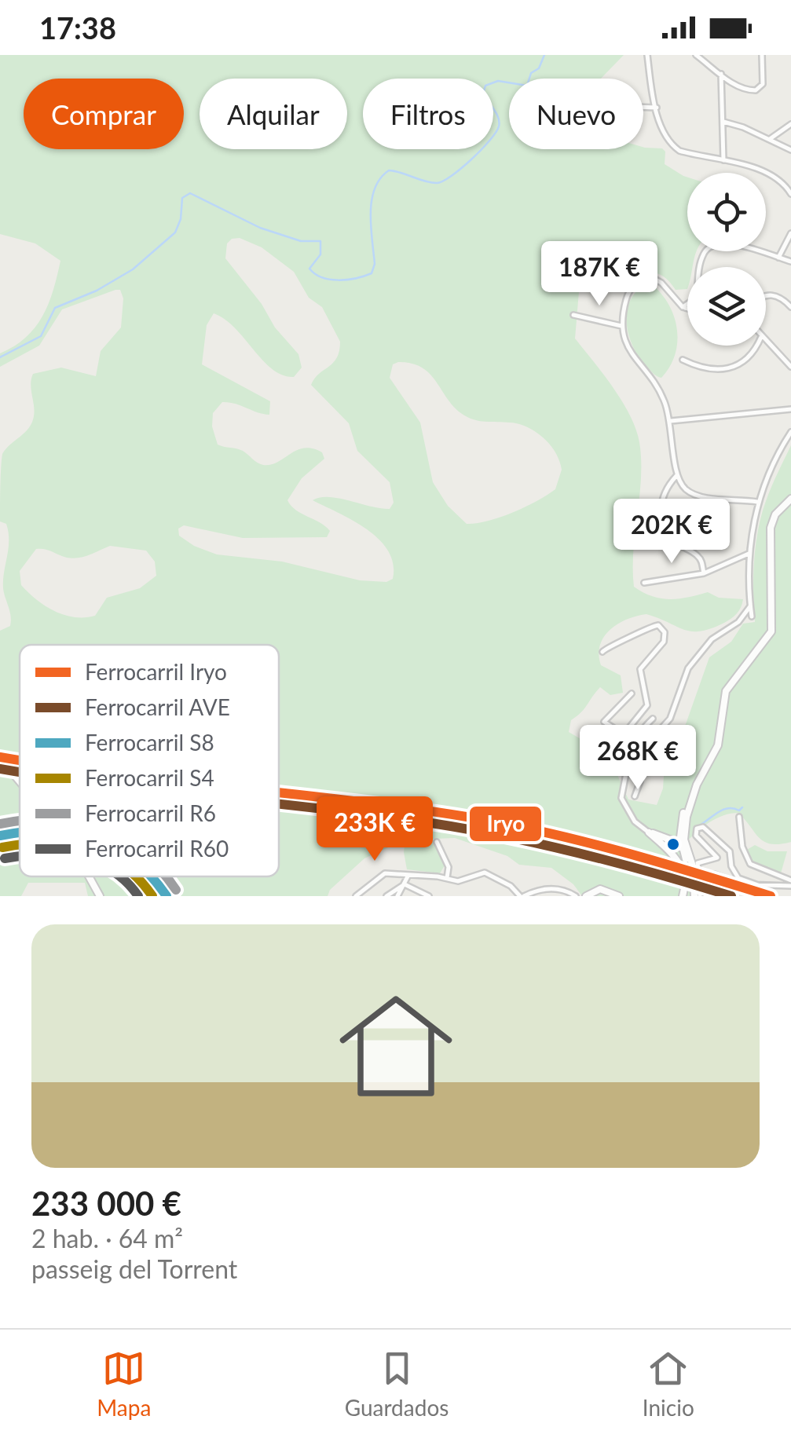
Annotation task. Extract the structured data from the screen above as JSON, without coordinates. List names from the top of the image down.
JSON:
{
  "lines": [
    "rail line Iryo",
    "rail line AVE",
    "rail line R6",
    "rail line S8",
    "rail line S4",
    "rail line R60"
  ],
  "legend": [
    "Ferrocarril Iryo",
    "Ferrocarril AVE",
    "Ferrocarril S8",
    "Ferrocarril S4",
    "Ferrocarril R6",
    "Ferrocarril R60"
  ],
  "page": {
    "status": "17:38",
    "chip": [
      "Comprar",
      "Alquilar",
      "Filtros",
      "Nuevo"
    ],
    "price": [
      "187K €",
      "202K €",
      "268K €",
      "233K €"
    ],
    "list": [
      {
        "name": "233 000 €",
        "note": "2 hab. · 64 m² · passeig del Torrent"
      }
    ],
    "tabs": ["Mapa", "Guardados", "Inicio"]
  }
}
